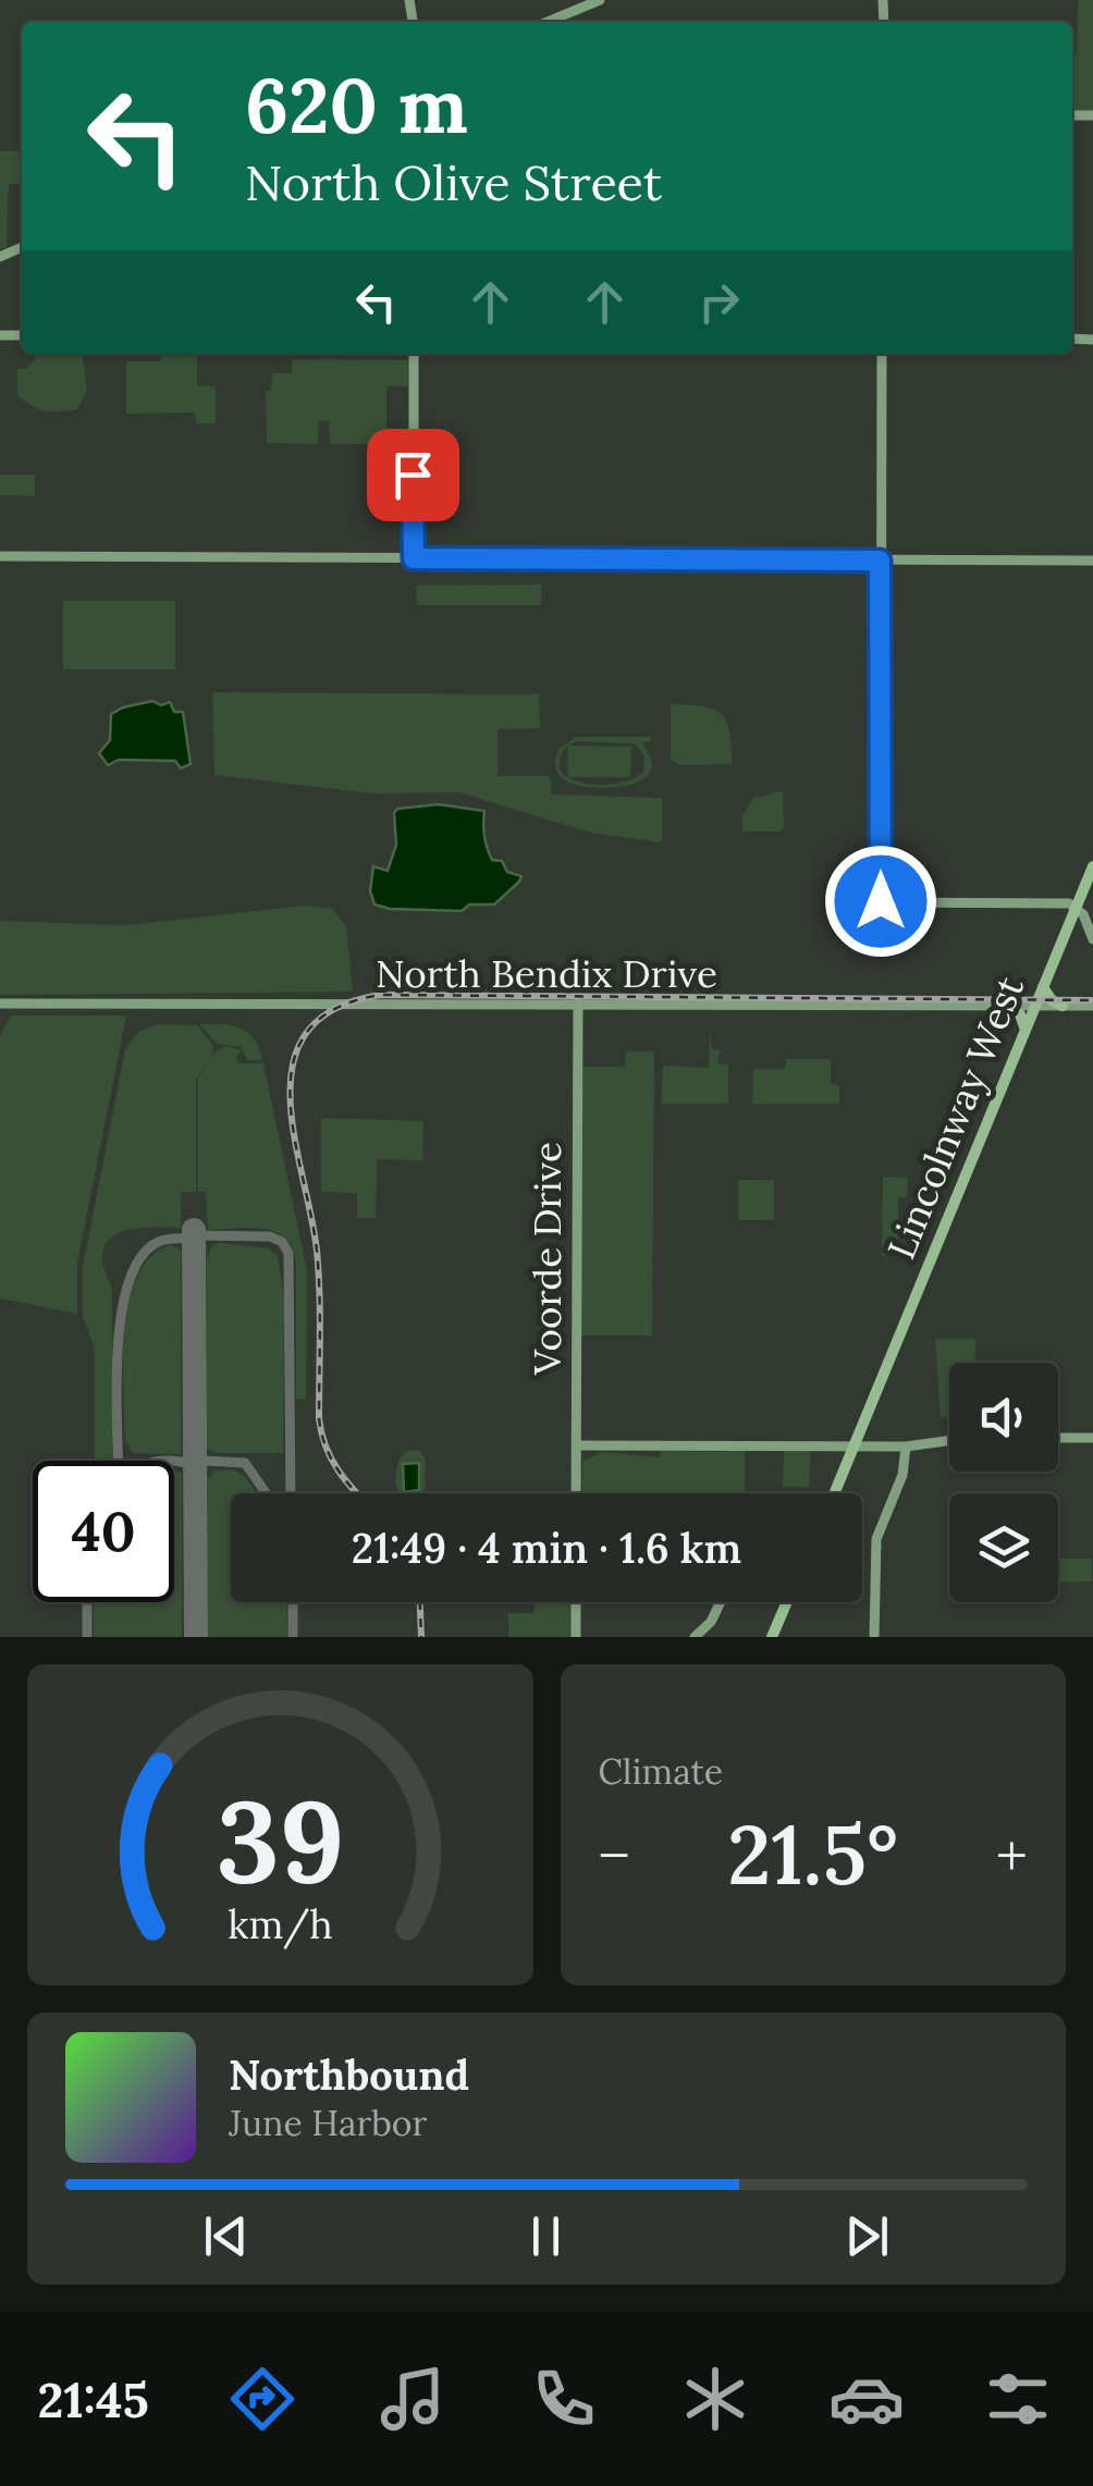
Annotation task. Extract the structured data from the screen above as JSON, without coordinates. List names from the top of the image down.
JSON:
{
  "streets": {
    "main road": ["Lincolnway West"],
    "street": ["North Bendix Drive", "Voorde Drive"]
  },
  "crossings": [
    ["North Bendix Drive", "Lincolnway West"],
    ["North Bendix Drive", "Voorde Drive"]
  ],
  "page": {
    "turn": ["620 m", "North Olive Street"],
    "limit": "40",
    "trip": "21:49 · 4 min · 1.6 km",
    "tile": "Climate",
    "heat": ["−", "21.5°", "+"],
    "song": ["Northbound", "June Harbor"],
    "tabs": "21:45",
    "gauge": ["39", "km/h"]
  }
}
